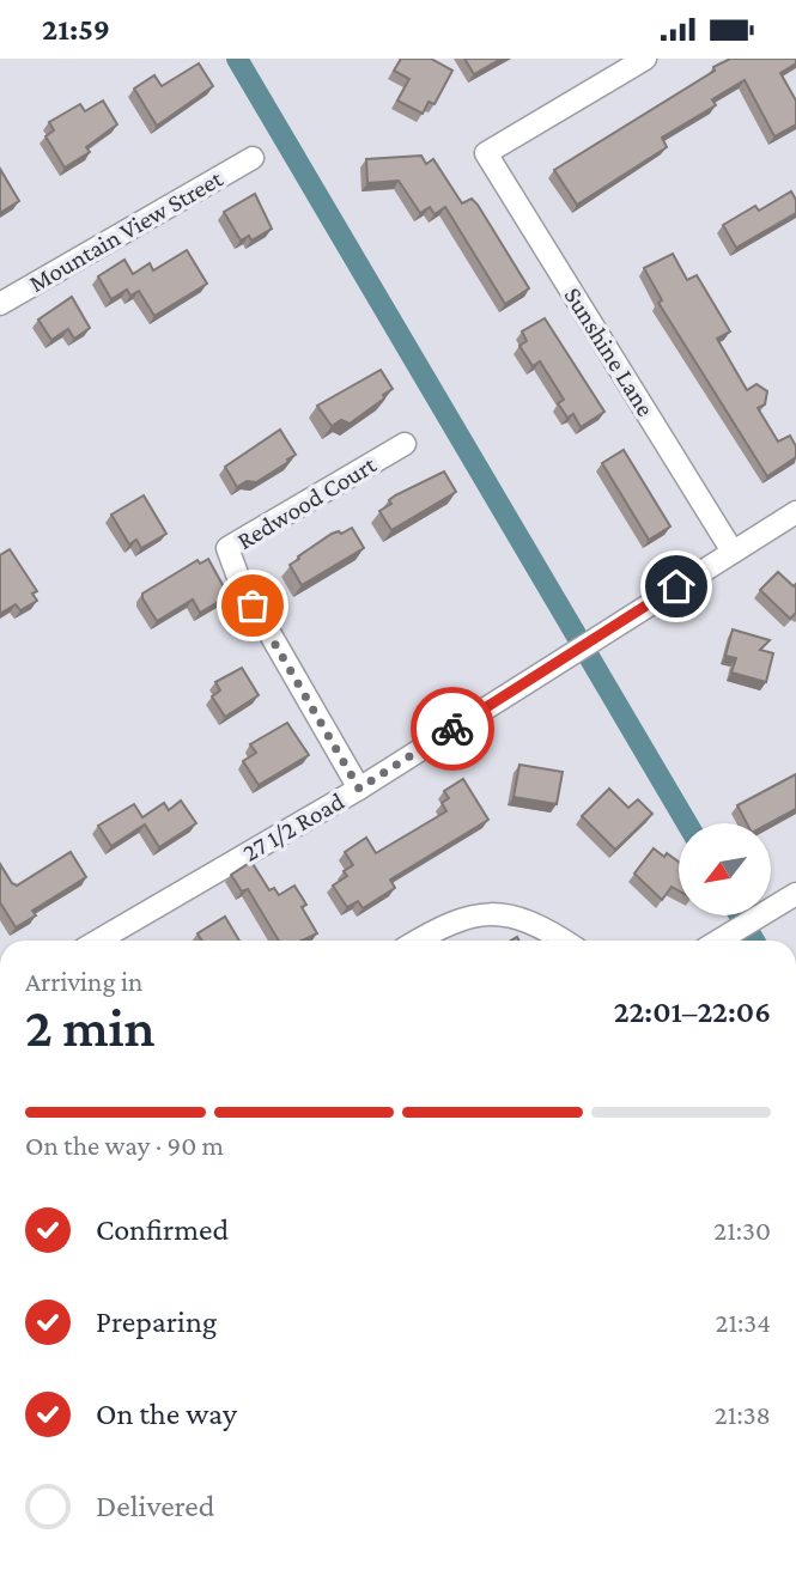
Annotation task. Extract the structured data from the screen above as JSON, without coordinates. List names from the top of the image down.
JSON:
{
  "streets": {
    "street": [
      "Mountain View Street",
      "Sunshine Lane",
      "Redwood Court",
      "27 1/2 Road"
    ]
  },
  "crossings": [
    ["Sunshine Lane", "27 1/2 Road"],
    ["Redwood Court", "27 1/2 Road"]
  ],
  "north": "bottom left",
  "page": {
    "status": "21:59",
    "heading": ["2 min", "Arriving in", "22:01–22:06"],
    "bar": "On the way · 90 m",
    "list": [
      ["Confirmed", "21:30"],
      ["Preparing", "21:34"],
      ["On the way", "21:38"],
      "Delivered"
    ]
  }
}
